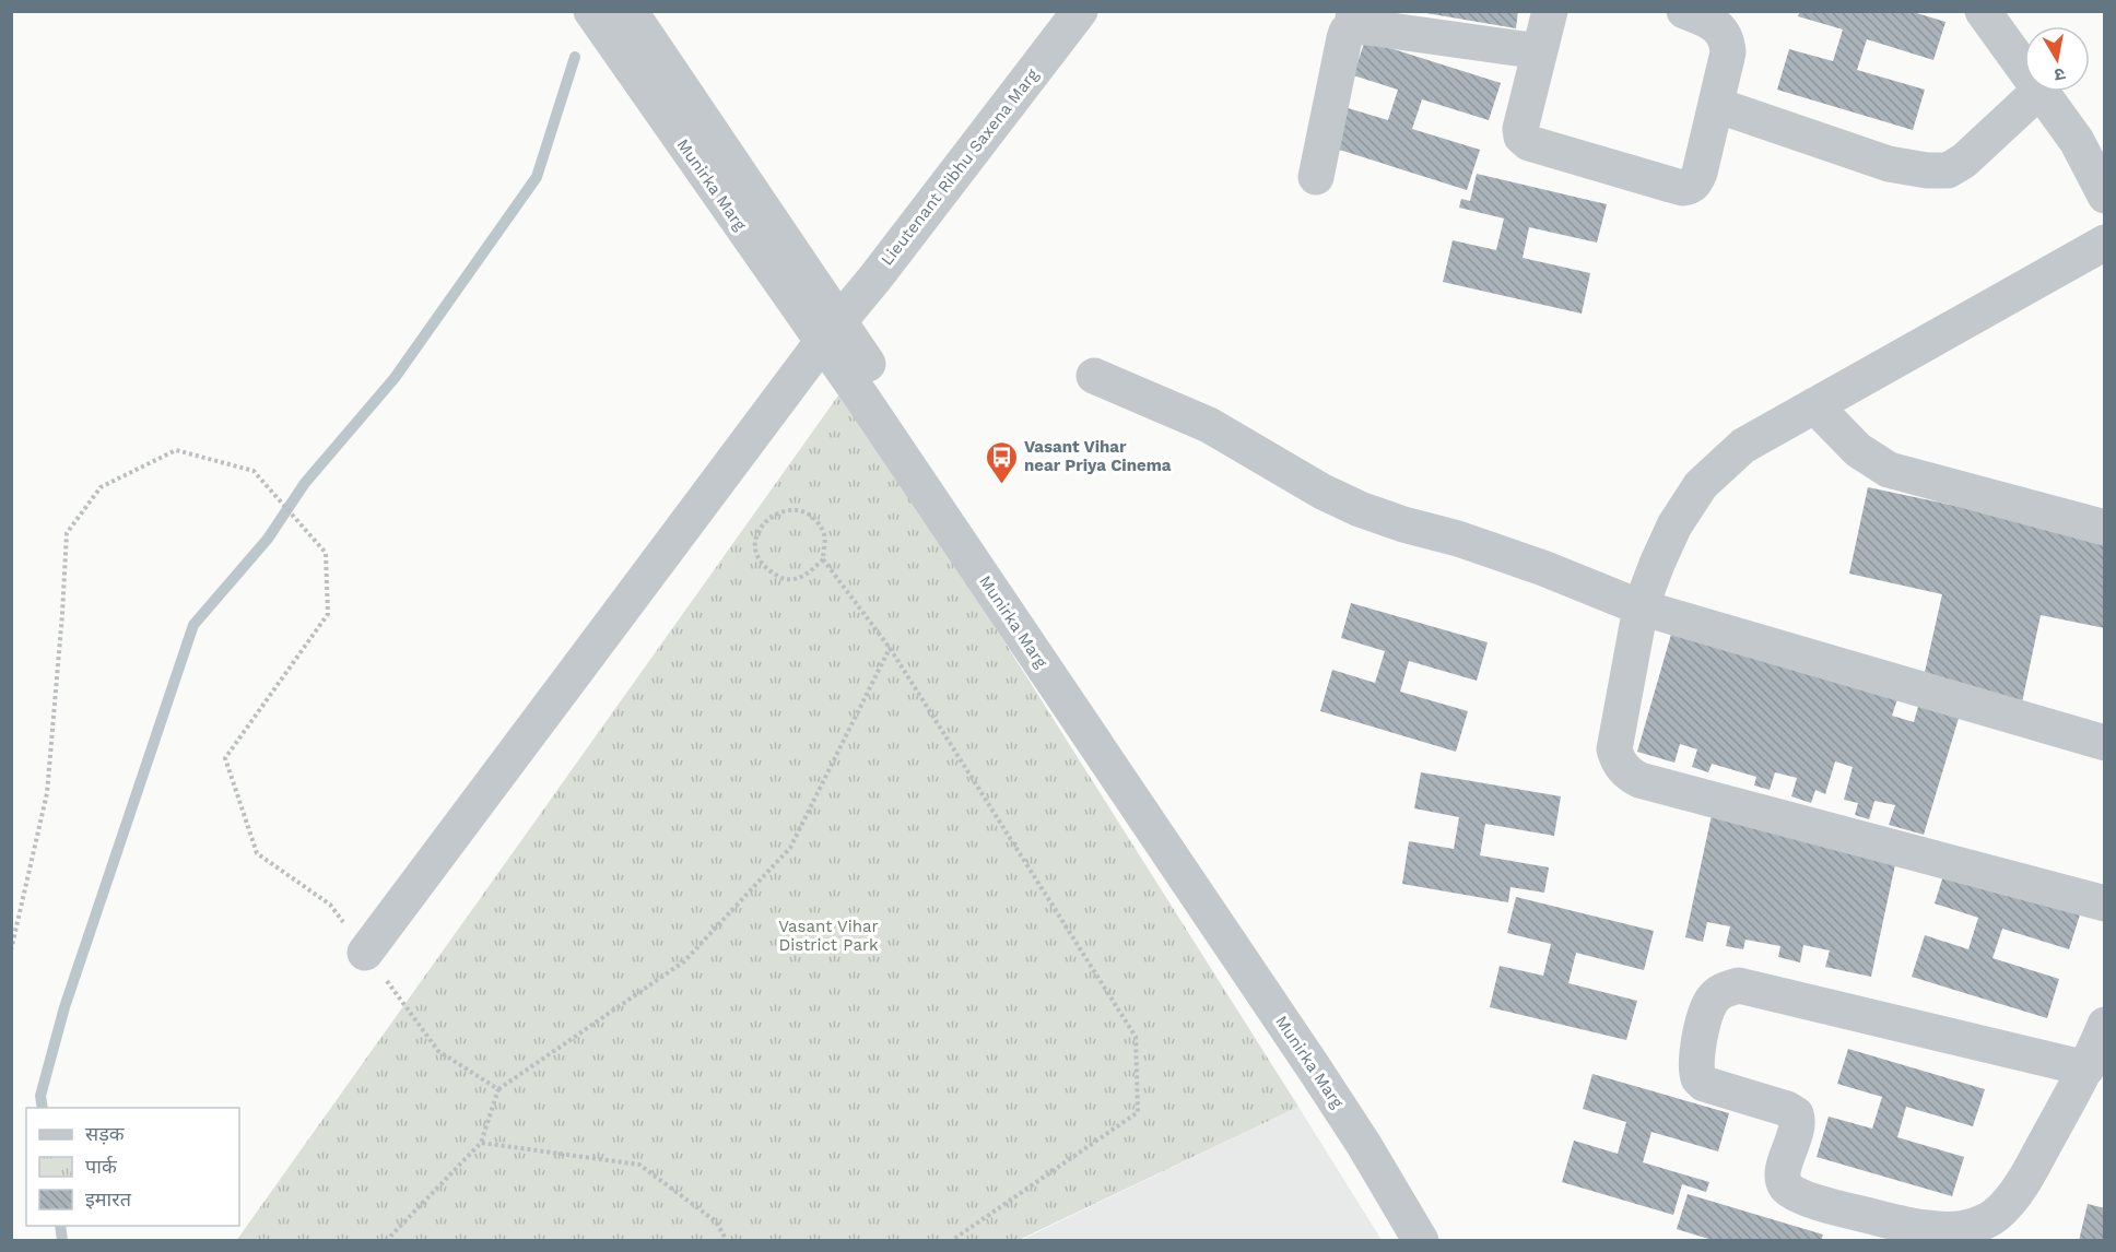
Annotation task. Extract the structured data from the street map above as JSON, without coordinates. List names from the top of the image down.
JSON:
{
  "streets": {
    "street": ["Lieutenant Ribhu Saxena Marg", "Munirka Marg"]
  },
  "crossings": [
    ["Lieutenant Ribhu Saxena Marg", "Munirka Marg"]
  ],
  "parks": ["Vasant Vihar District Park"],
  "places": {
    "bus stop": ["Vasant Vihar near Priya Cinema"]
  },
  "legend": ["सड़क", "पार्क", "इमारत"],
  "north": "bottom"
}
